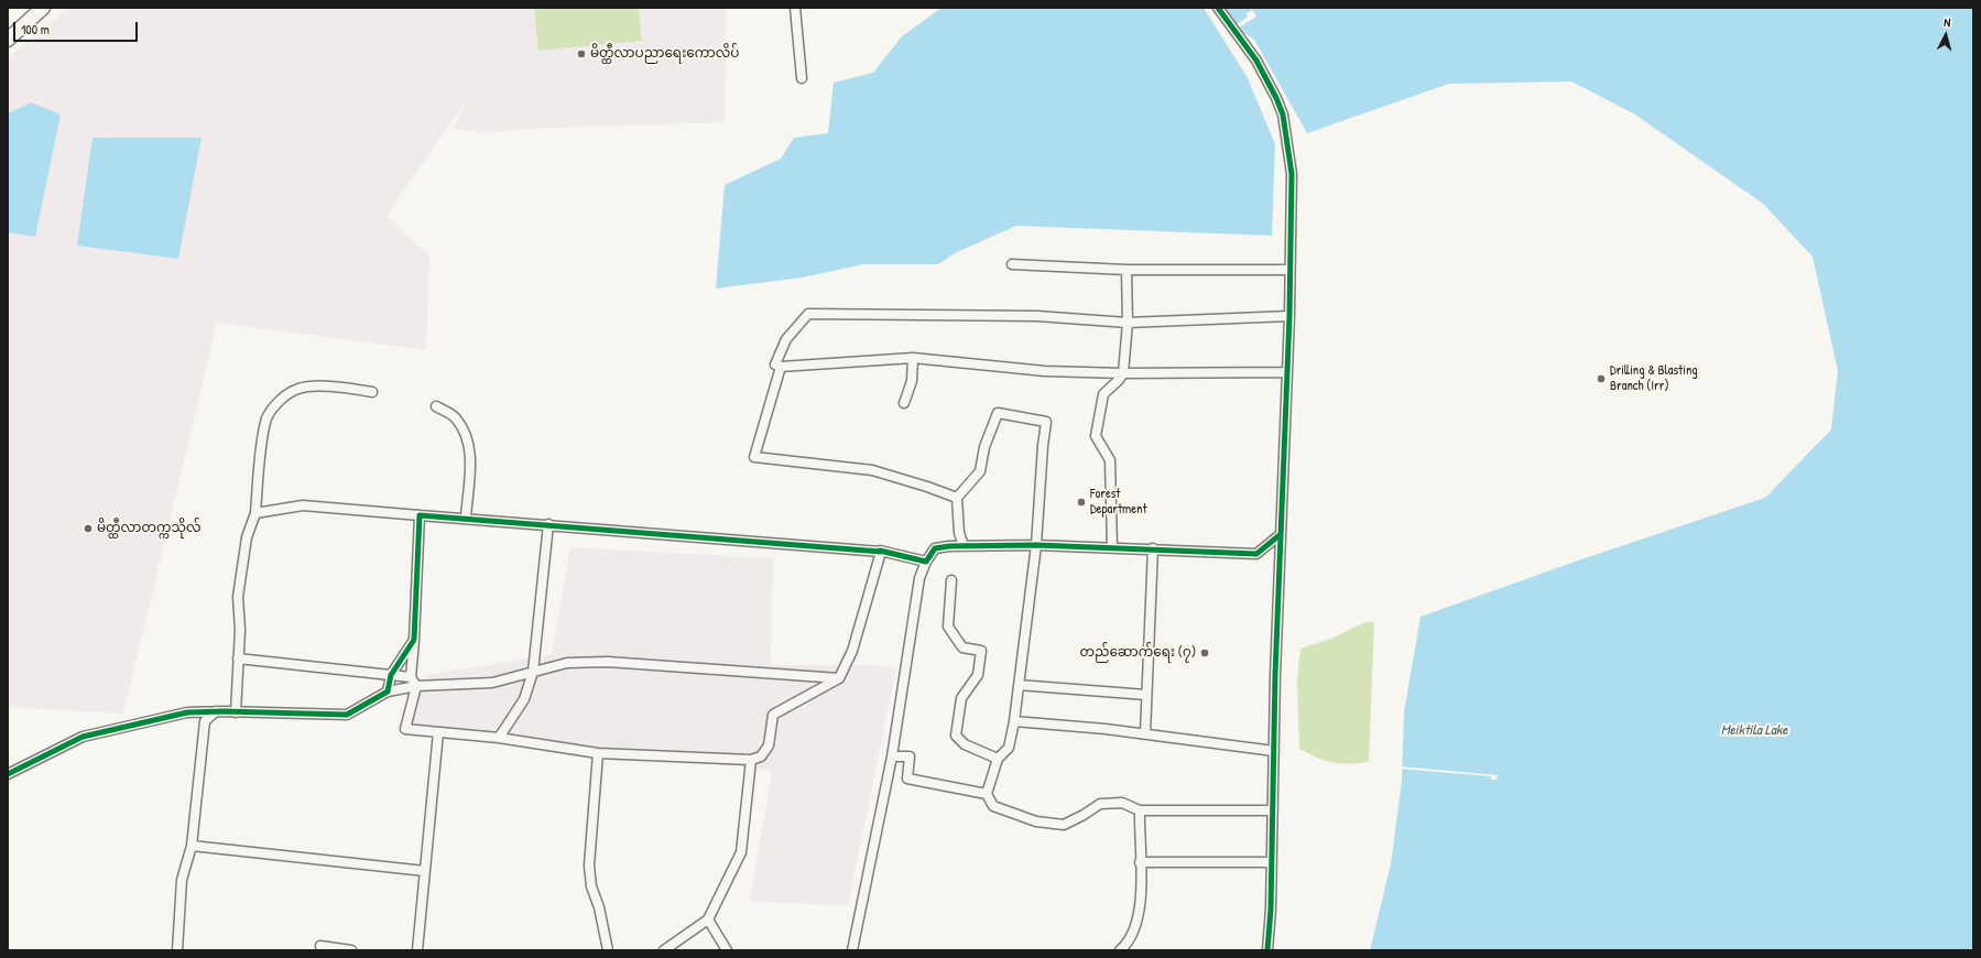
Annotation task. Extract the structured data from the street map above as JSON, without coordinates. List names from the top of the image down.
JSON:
{
  "water": ["Meiktila Lake"],
  "places": [
    "မိတ္ထီလာပညာရေးကောလိပ်",
    "Drilling & Blasting Branch (Irr)",
    "Forest Department",
    "မိတ္ထီလာတက္ကသိုလ်",
    "တည်ဆောက်ရေး (၇)"
  ],
  "scale_bar": "100 m",
  "north": "top"
}
